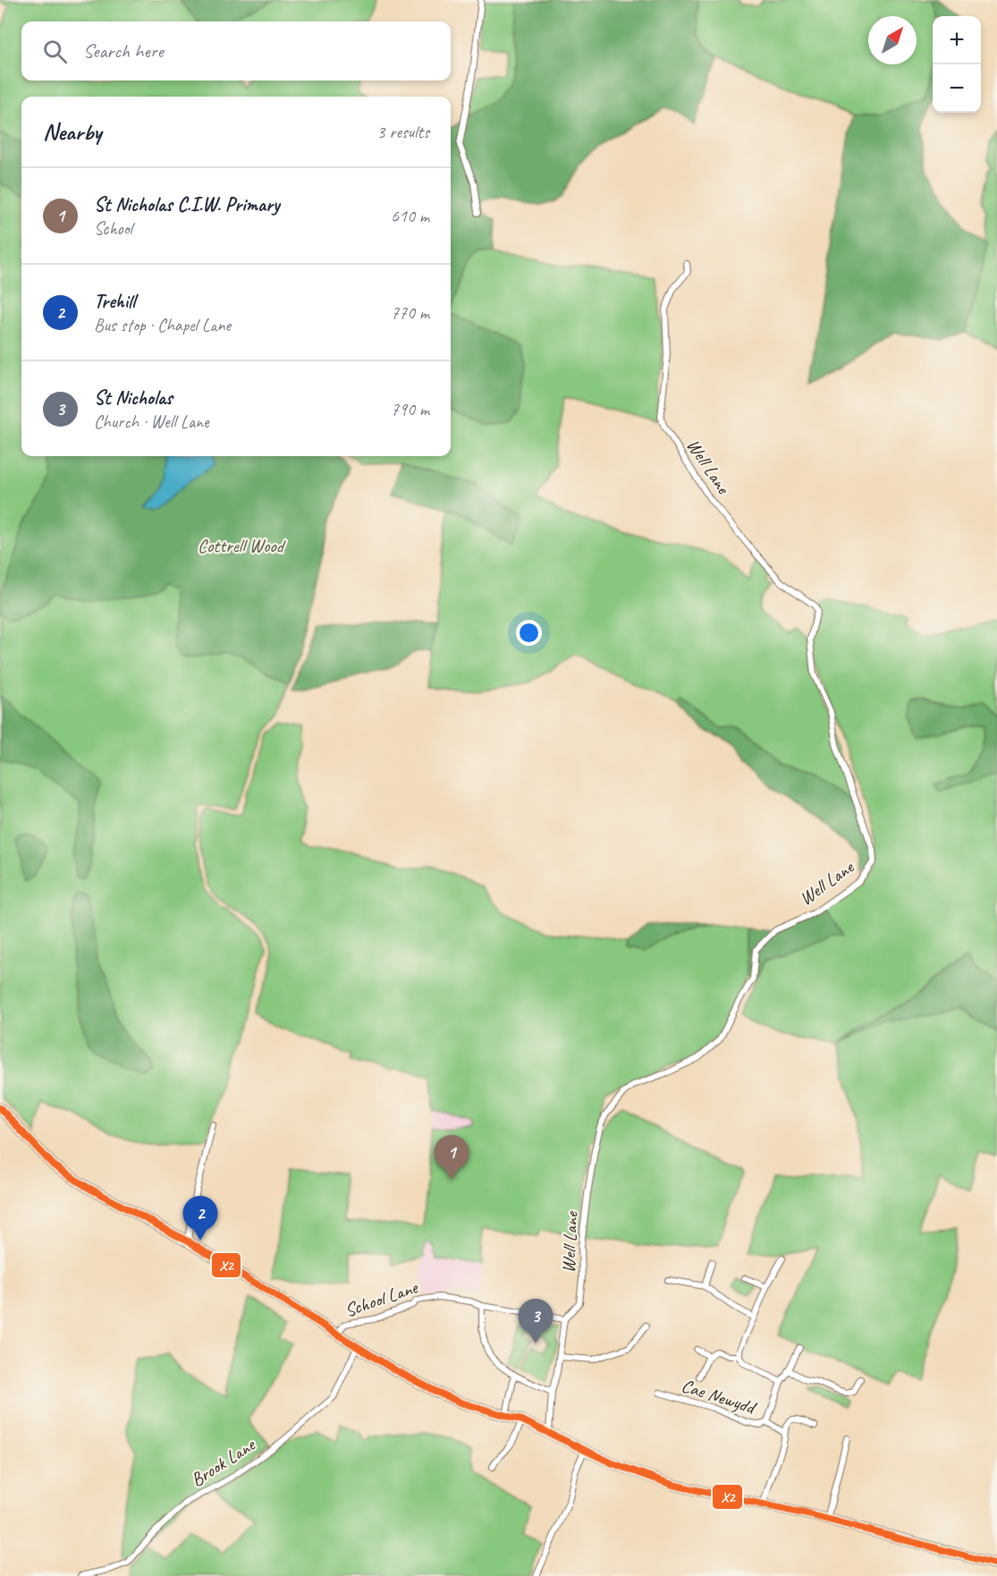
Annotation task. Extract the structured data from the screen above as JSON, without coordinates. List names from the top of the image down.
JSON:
{
  "streets": {
    "street": [
      "Well Lane",
      "School Lane",
      "Cae Newydd",
      "Brook Lane"
    ]
  },
  "crossings": [
    ["Well Lane", "School Lane"]
  ],
  "parks": ["Cottrell Wood"],
  "lines": ["transit line X2"],
  "north": "top right",
  "page": {
    "map_buttons": ["+", "−"],
    "search": "Search here",
    "heading": ["Nearby", "3 results"],
    "list": [
      {
        "mark": "1",
        "name": "St Nicholas C.I.W. Primary",
        "note": "School",
        "value": "610 m"
      },
      {
        "mark": "2",
        "name": "Trehill",
        "note": "Bus stop · Chapel Lane",
        "value": "770 m"
      },
      {
        "mark": "3",
        "name": "St Nicholas",
        "note": "Church · Well Lane",
        "value": "790 m"
      }
    ],
    "pins": ["1", "2", "3"]
  }
}
